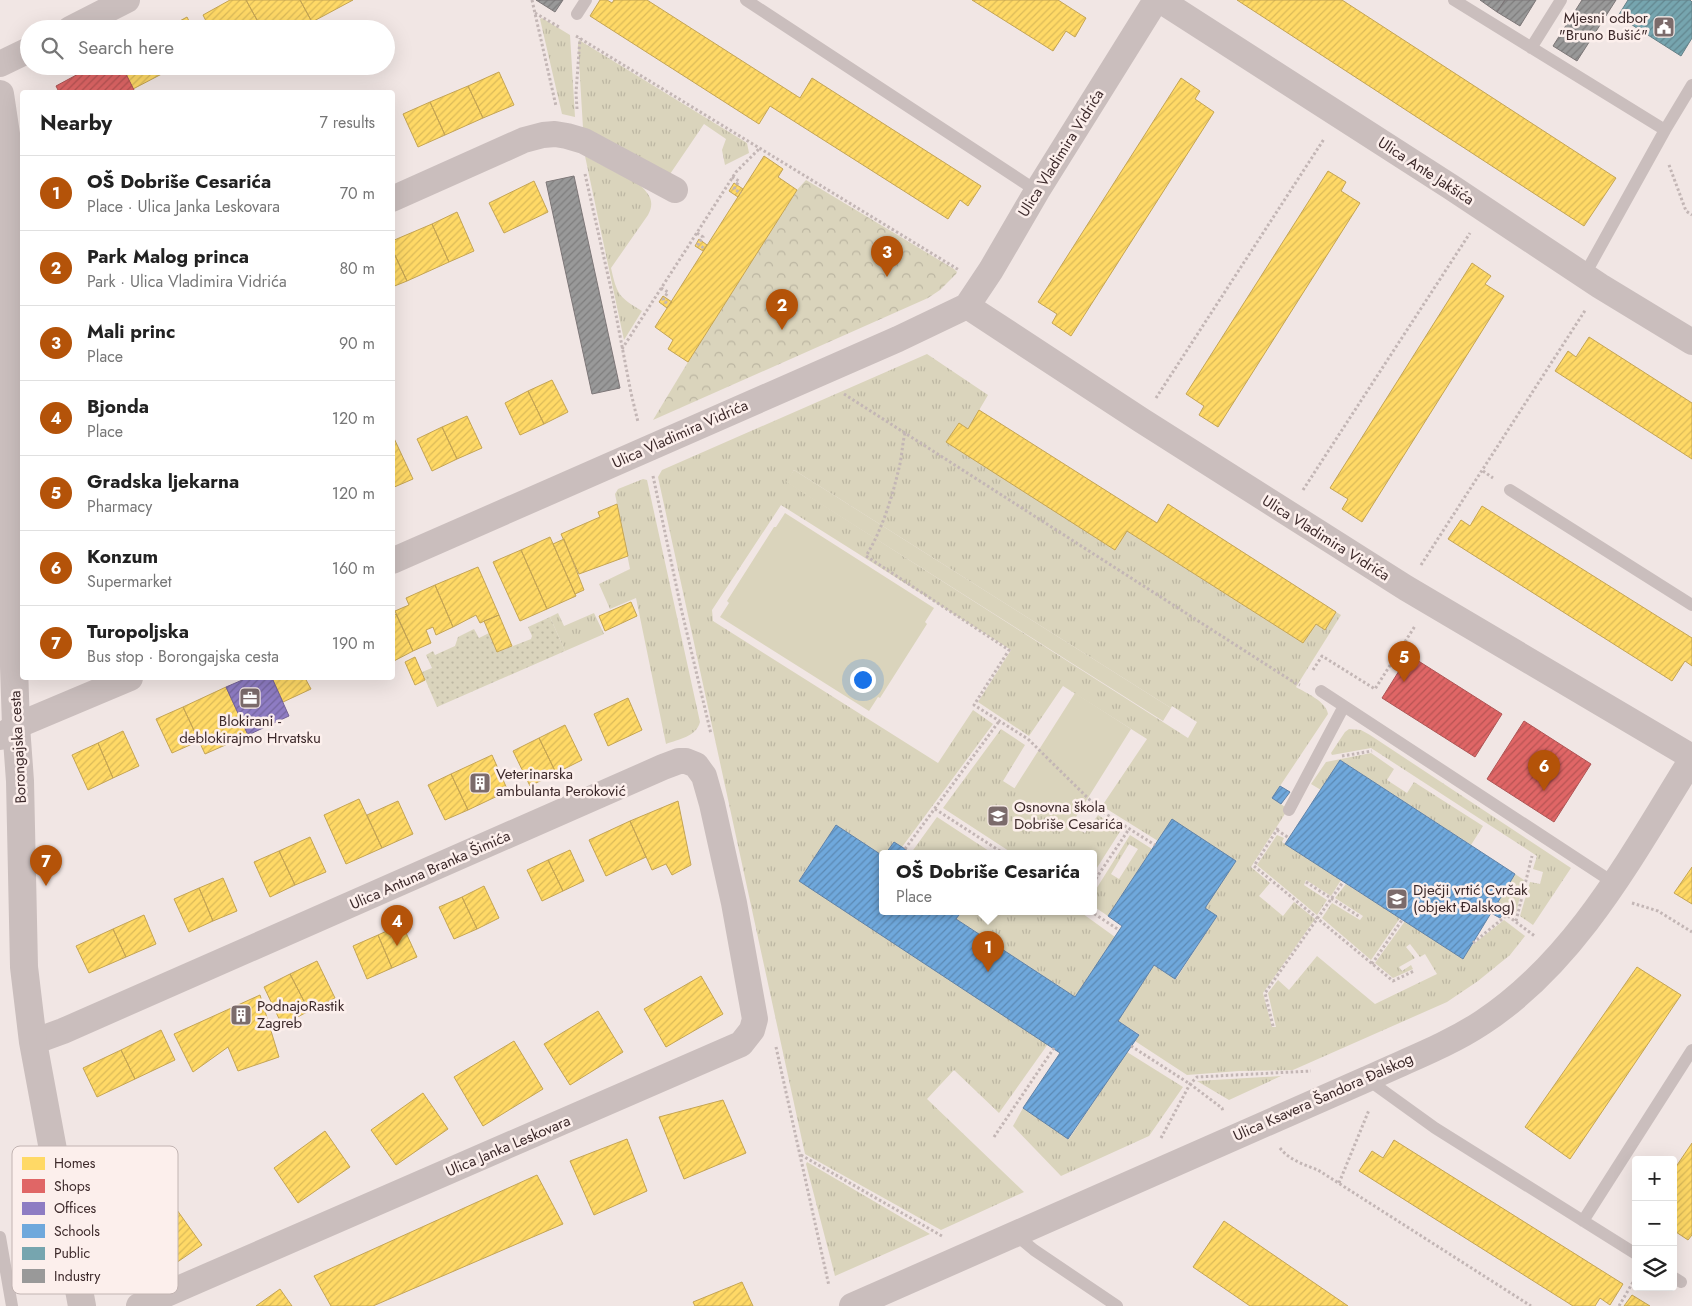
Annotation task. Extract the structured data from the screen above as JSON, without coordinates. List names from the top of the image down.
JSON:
{
  "streets": {
    "street": [
      "Ulica Vladimira Vidrića",
      "Ulica Ante Jakšića",
      "Borongajska cesta",
      "Ulica Antuna Branka Šimića",
      "Ulica Ksavera Šandora Đalskog",
      "Ulica Janka Leskovara"
    ]
  },
  "crossings": [
    ["Ulica Vladimira Vidrića", "Ulica Ante Jakšića"],
    ["Ulica Vladimira Vidrića", "Ulica Ksavera Šandora Đalskog"],
    ["Borongajska cesta", "Ulica Antuna Branka Šimića"],
    ["Ulica Antuna Branka Šimića", "Ulica Janka Leskovara"]
  ],
  "places": {
    "public building": ["Mjesni odbor \"Bruno Bušić\""],
    "office": ["Blokirani - deblokirajmo Hrvatsku"],
    "building": ["Veterinarska ambulanta Peroković", "PodnajoRastik Zagreb"],
    "school or university": ["Osnovna škola Dobriše Cesarića", "Dječji vrtić Cvrčak (objekt Đalskog)"]
  },
  "legend": [
    "Homes",
    "Shops",
    "Offices",
    "Schools",
    "Public",
    "Industry"
  ],
  "page": {
    "search": "Search here",
    "heading": ["Nearby", "7 results"],
    "list": [
      {
        "mark": "1",
        "name": "OŠ Dobriše Cesarića",
        "note": "Place · Ulica Janka Leskovara",
        "value": "70 m"
      },
      {
        "mark": "2",
        "name": "Park Malog princa",
        "note": "Park · Ulica Vladimira Vidrića",
        "value": "80 m"
      },
      {
        "mark": "3",
        "name": "Mali princ",
        "note": "Place",
        "value": "90 m"
      },
      {
        "mark": "4",
        "name": "Bjonda",
        "note": "Place",
        "value": "120 m"
      },
      {
        "mark": "5",
        "name": "Gradska ljekarna",
        "note": "Pharmacy",
        "value": "120 m"
      },
      {
        "mark": "6",
        "name": "Konzum",
        "note": "Supermarket",
        "value": "160 m"
      },
      {
        "mark": "7",
        "name": "Turopoljska",
        "note": "Bus stop · Borongajska cesta",
        "value": "190 m"
      }
    ],
    "pins": [
      "3",
      "2",
      "5",
      "6",
      "7",
      "4",
      "1"
    ],
    "popup": ["OŠ Dobriše Cesarića", "Place"],
    "map_buttons": ["+", "−"]
  }
}
